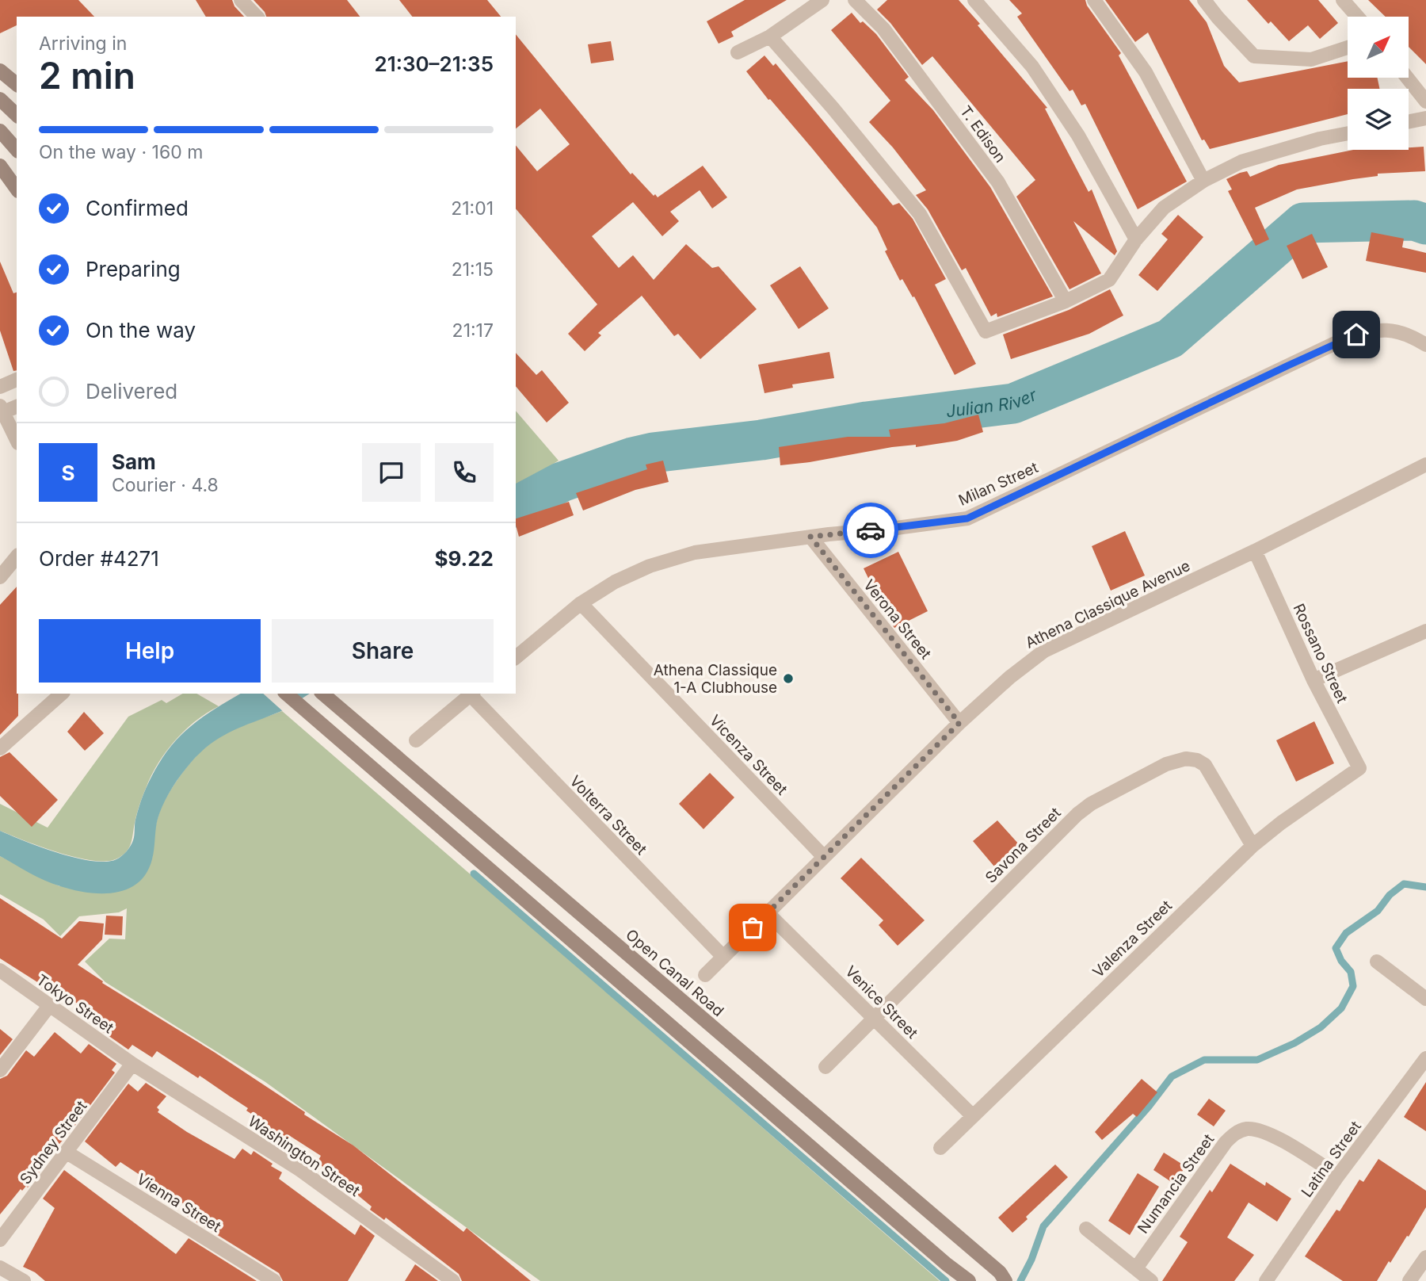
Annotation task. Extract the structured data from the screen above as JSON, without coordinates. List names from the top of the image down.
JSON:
{
  "streets": {
    "main road": ["Open Canal Road"],
    "street": [
      "T. Edison",
      "Milan Street",
      "Athena Classique Avenue",
      "Verona Street",
      "Rossano Street",
      "Vicenza Street",
      "Volterra Street",
      "Savona Street",
      "Valenza Street",
      "Venice Street",
      "Tokyo Street",
      "Sydney Street",
      "Washington Street",
      "Latina Street",
      "Numancia Street",
      "Vienna Street"
    ]
  },
  "crossings": [
    ["Milan Street", "Verona Street"],
    ["Milan Street", "Vicenza Street"],
    ["Athena Classique Avenue", "Verona Street"],
    ["Athena Classique Avenue", "Rossano Street"],
    ["Athena Classique Avenue", "Vicenza Street"],
    ["Athena Classique Avenue", "Volterra Street"],
    ["Athena Classique Avenue", "Venice Street"],
    ["Rossano Street", "Valenza Street"],
    ["Savona Street", "Valenza Street"],
    ["Savona Street", "Venice Street"],
    ["Valenza Street", "Venice Street"],
    ["Tokyo Street", "Sydney Street"],
    ["Tokyo Street", "Washington Street"],
    ["Sydney Street", "Washington Street"],
    ["Sydney Street", "Vienna Street"],
    ["Latina Street", "Numancia Street"]
  ],
  "water": ["Julian River"],
  "places": ["Athena Classique 1-A Clubhouse"],
  "north": "top right",
  "page": {
    "heading": ["2 min", "Arriving in", "21:30–21:35"],
    "panel": [
      "Sam",
      "Courier · 4.8",
      "Order #4271",
      "$9.22"
    ],
    "bar": "On the way · 160 m",
    "list": [
      ["Confirmed", "21:01"],
      ["Preparing", "21:15"],
      ["On the way", "21:17"],
      "Delivered"
    ],
    "round": "S",
    "buttons": ["Help", "Share"]
  }
}
